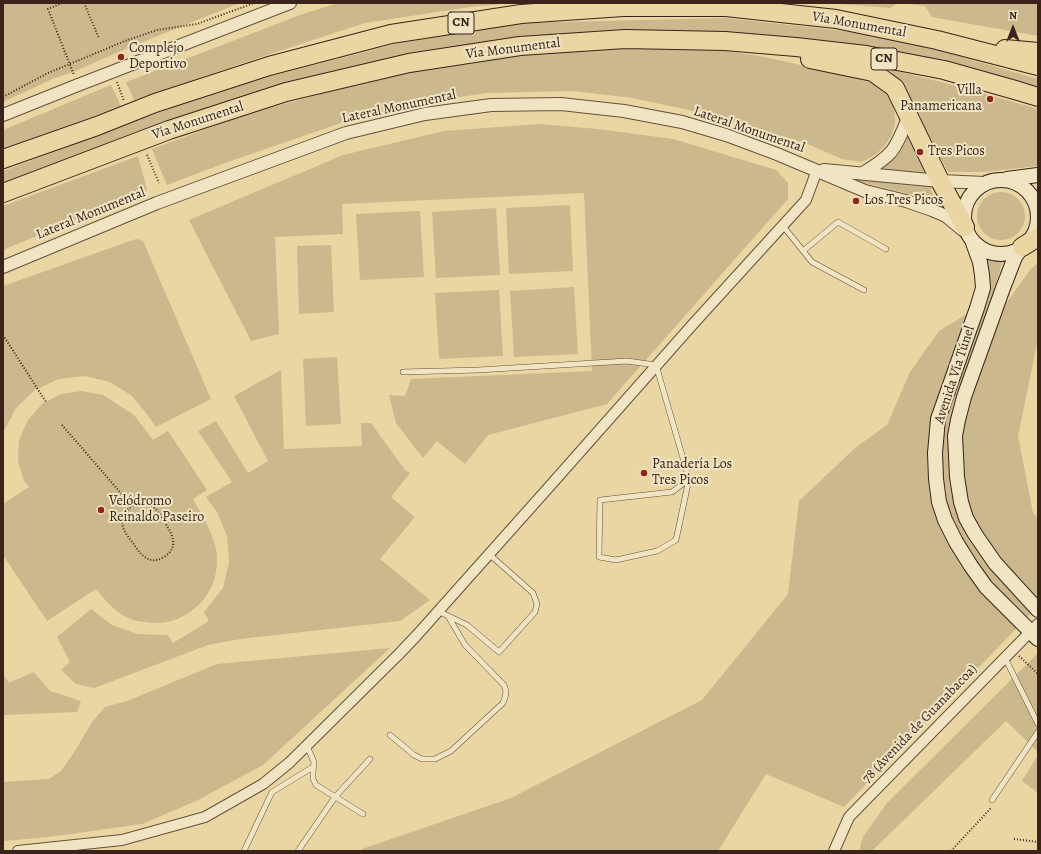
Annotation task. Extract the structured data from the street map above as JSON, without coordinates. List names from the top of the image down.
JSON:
{
  "streets": {
    "highway": ["CN", "Vía Monumental"],
    "main road": ["Avenida Vía Túnel"],
    "street": ["Lateral Monumental", "78 (Avenida de Guanabacoa)"]
  },
  "crossings": [
    ["Lateral Monumental", "Avenida Vía Túnel"],
    ["Avenida Vía Túnel", "78 (Avenida de Guanabacoa)"]
  ],
  "places": [
    "Complejo Deportivo",
    "Villa Panamericana",
    "Tres Picos",
    "Los Tres Picos",
    "Panadería Los Tres Picos",
    "Velódromo Reinaldo Paseiro"
  ],
  "north": "top"
}
